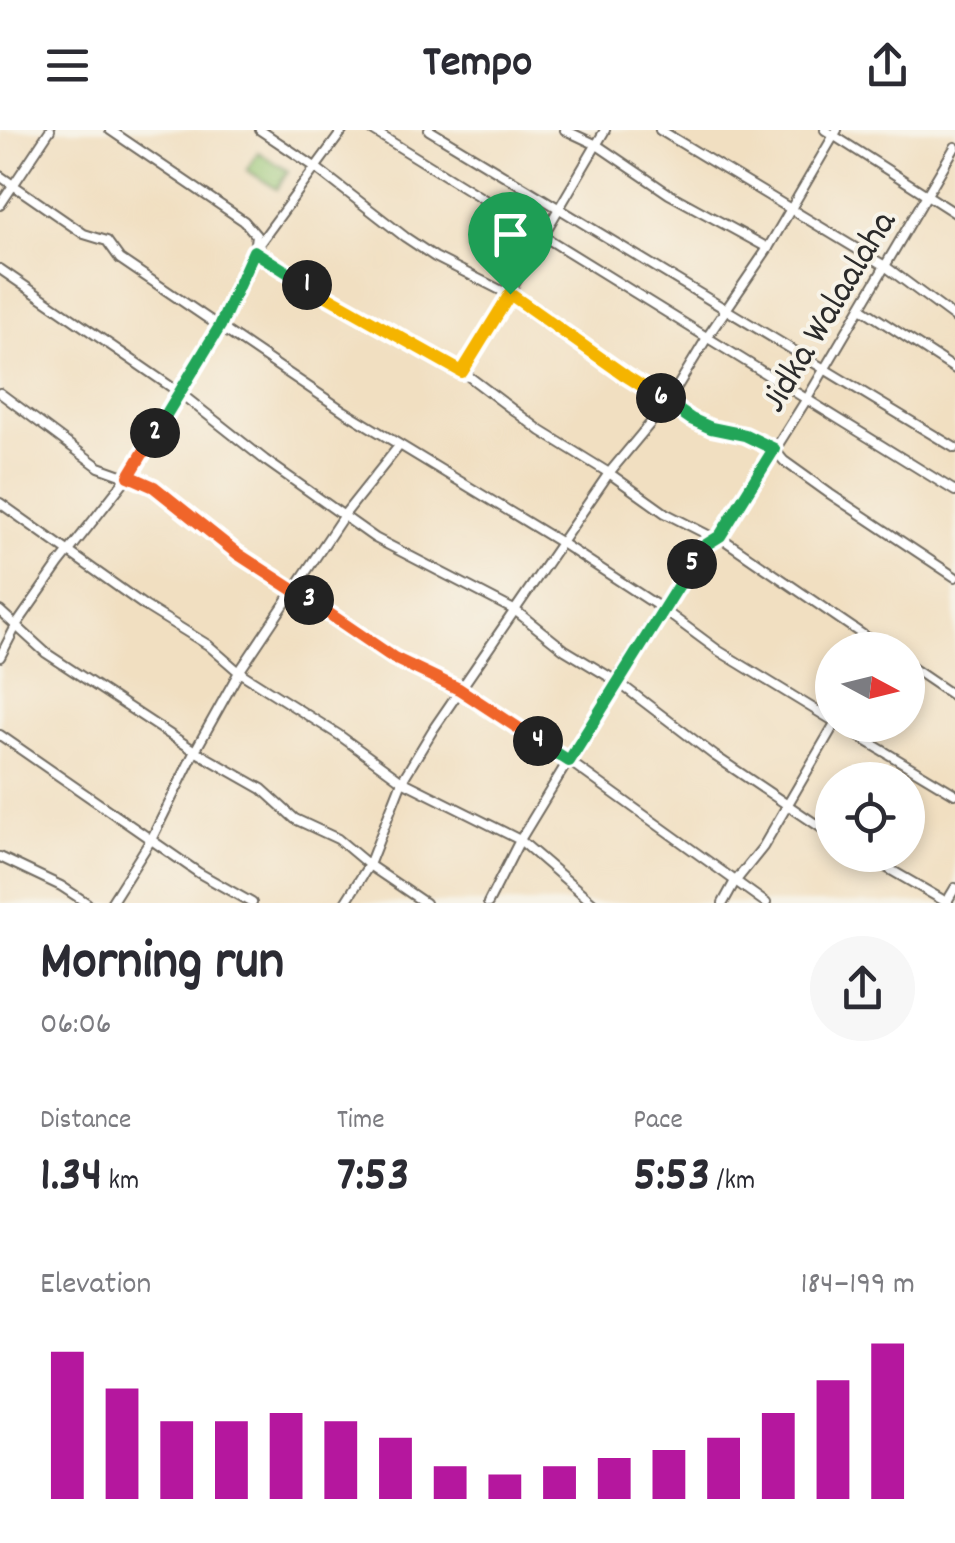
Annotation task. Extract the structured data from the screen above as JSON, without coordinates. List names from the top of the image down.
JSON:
{
  "streets": {
    "street": ["Jidka Walaalaha"]
  },
  "north": "right",
  "page": {
    "header": "Tempo",
    "pins": [
      "1",
      "6",
      "2",
      "5",
      "3",
      "4"
    ],
    "heading": ["Morning run", "06:06"],
    "stats": [
      ["Distance", "1.34 km"],
      ["Time", "7:53"],
      ["Pace", "5:53 /km"]
    ],
    "chart": ["Elevation", "184–199 m"]
  }
}
